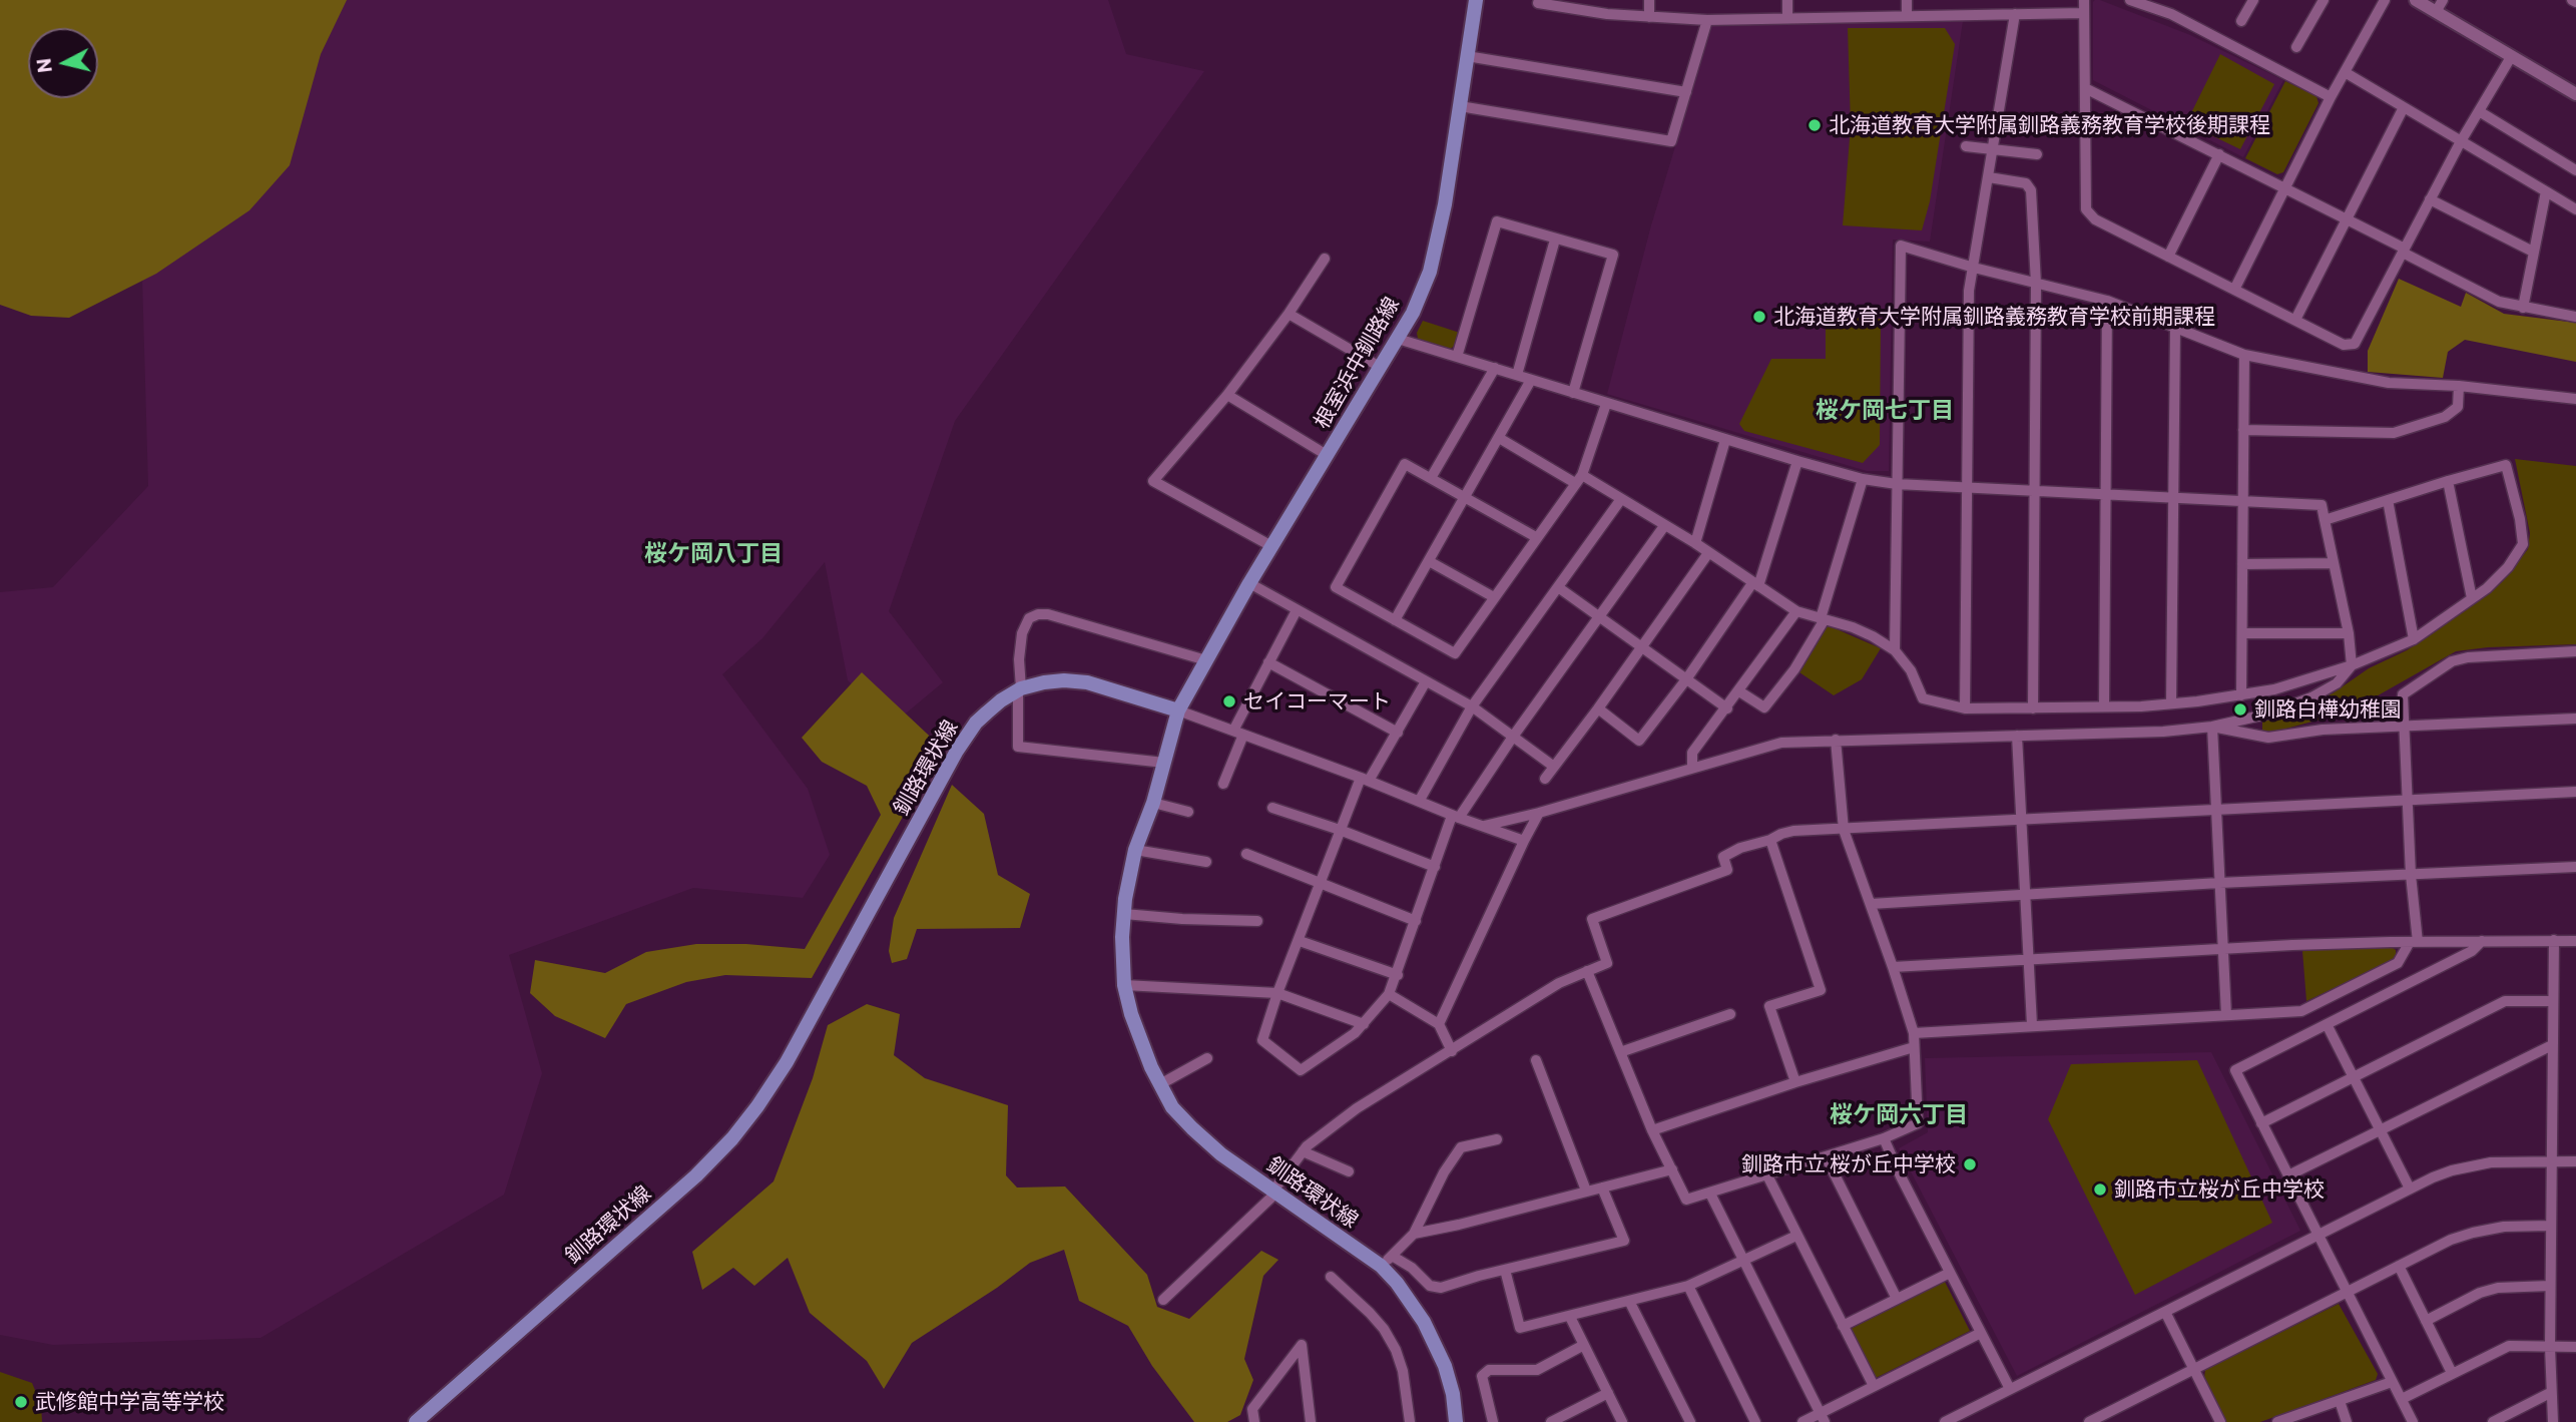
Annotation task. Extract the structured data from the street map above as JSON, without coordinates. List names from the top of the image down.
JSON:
{
  "streets": {
    "main road": ["根室浜中釧路線", "釧路環状線"]
  },
  "crossings": [
    ["根室浜中釧路線", "釧路環状線"]
  ],
  "districts": ["桜ケ岡七丁目", "桜ケ岡八丁目", "桜ケ岡六丁目"],
  "places": [
    "北海道教育大学附属釧路義務教育学校後期課程",
    "北海道教育大学附属釧路義務教育学校前期課程",
    "セイコーマート",
    "釧路白樺幼稚園",
    "釧路市立 桜が丘中学校",
    "釧路市立桜が丘中学校",
    "武修館中学高等学校"
  ],
  "north": "left"
}
